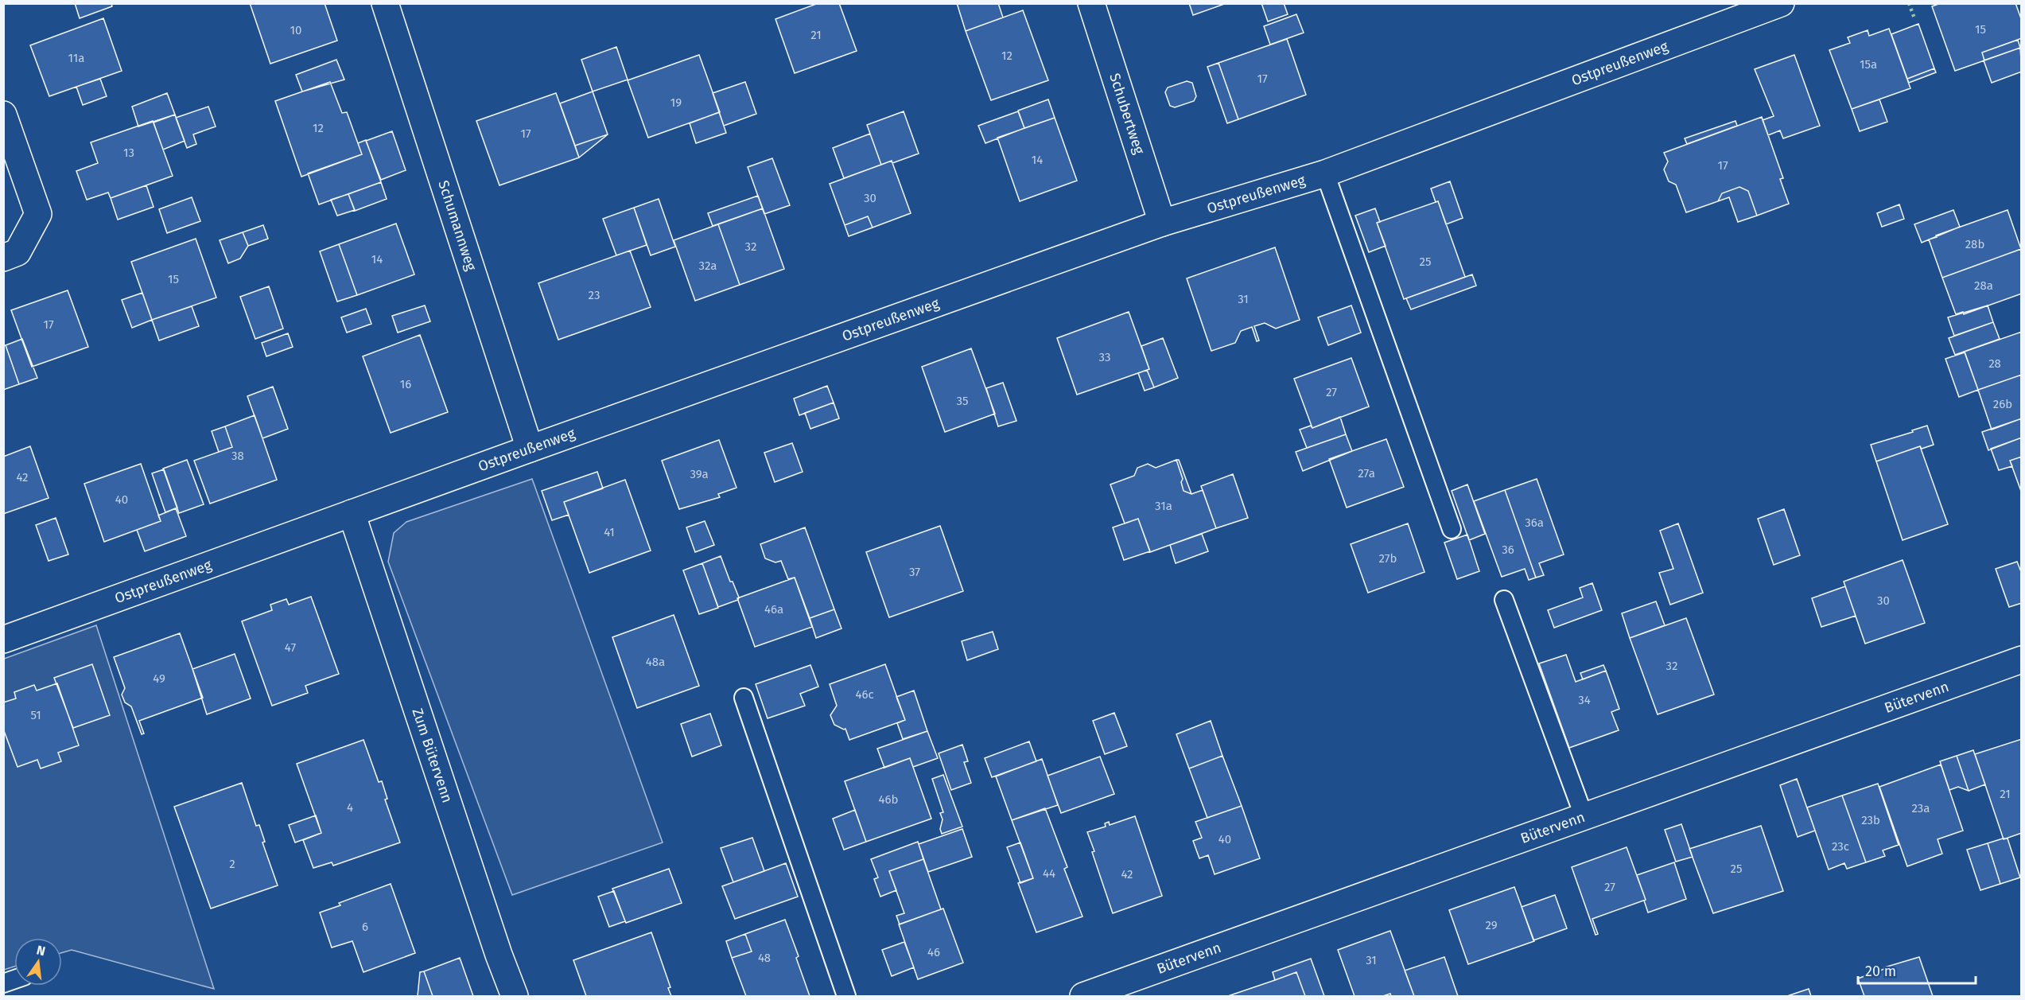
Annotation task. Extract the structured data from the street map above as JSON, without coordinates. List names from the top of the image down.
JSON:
{
  "streets": {
    "street": [
      "Ostpreußenweg",
      "Schubertweg",
      "Schumannweg",
      "Bütervenn",
      "Zum Bütervenn"
    ]
  },
  "crossings": [
    ["Ostpreußenweg", "Schubertweg"],
    ["Ostpreußenweg", "Schumannweg"],
    ["Ostpreußenweg", "Zum Bütervenn"]
  ],
  "house_numbers": [
    "15",
    "10",
    "21",
    "12",
    "11a",
    "15a",
    "17",
    "19",
    "12",
    "17",
    "13",
    "14",
    "17",
    "30",
    "28b",
    "32",
    "14",
    "25",
    "32a",
    "15",
    "28a",
    "23",
    "31",
    "17",
    "33",
    "28",
    "16",
    "27",
    "35",
    "26b",
    "38",
    "27a",
    "39a",
    "42",
    "40",
    "31a",
    "36a",
    "41",
    "36",
    "27b",
    "37",
    "30",
    "46a",
    "47",
    "48a",
    "32",
    "49",
    "46c",
    "34",
    "51",
    "21",
    "46b",
    "4",
    "23a",
    "23b",
    "40",
    "23c",
    "2",
    "25",
    "44",
    "42",
    "27",
    "29",
    "6",
    "46",
    "48",
    "31"
  ],
  "scale_bar": "20 m",
  "north": "top"
}
